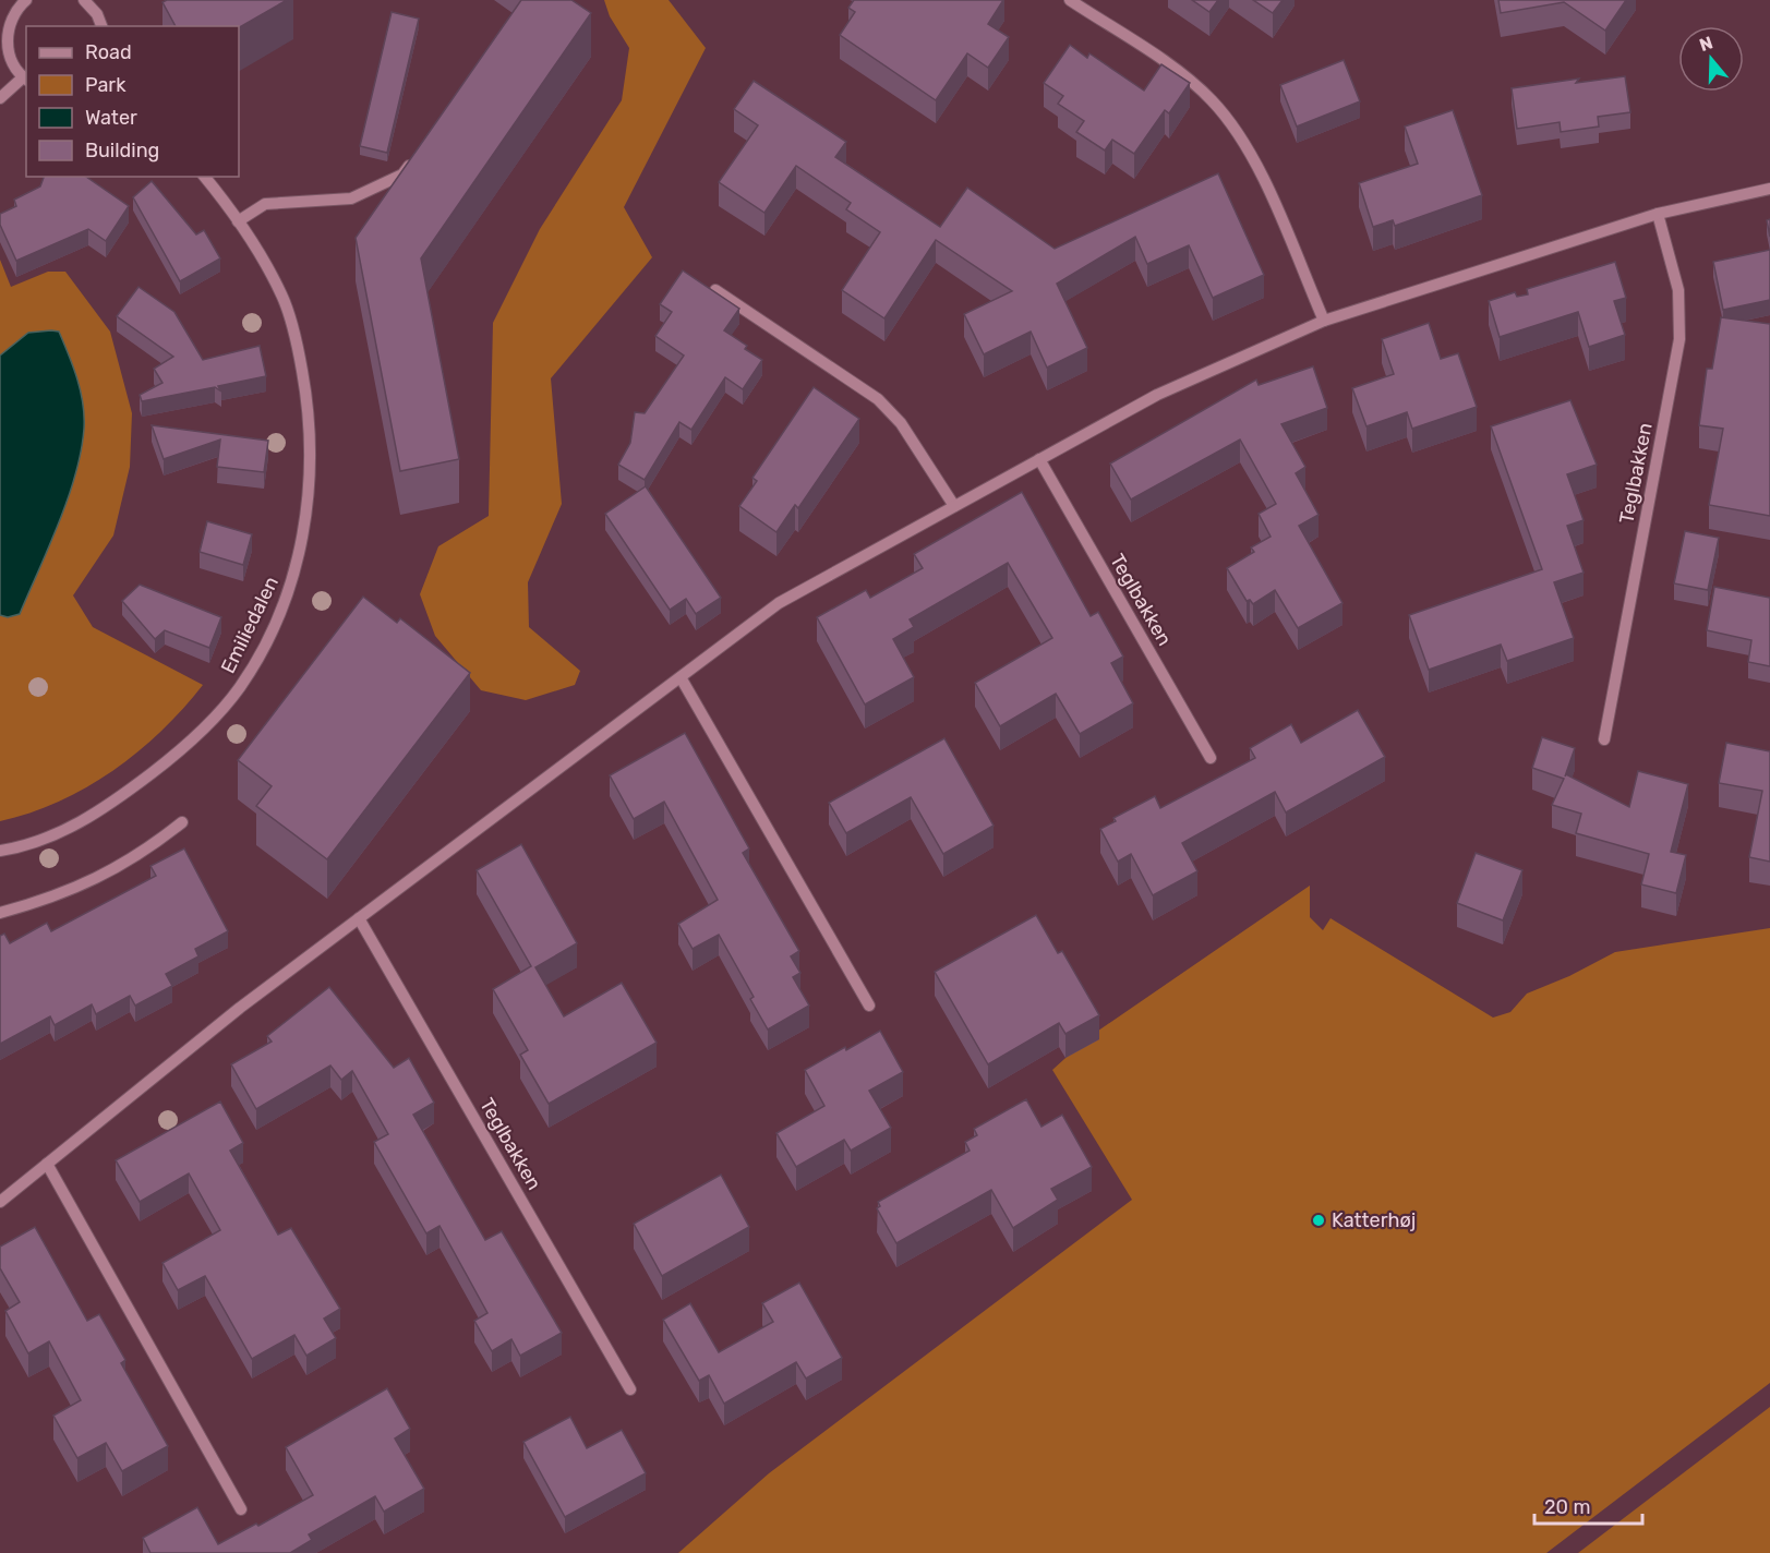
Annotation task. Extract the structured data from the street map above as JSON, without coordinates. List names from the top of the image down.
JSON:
{
  "streets": {
    "street": ["Teglbakken", "Emiliedalen"]
  },
  "places": ["Katterhøj"],
  "legend": [
    "Road",
    "Park",
    "Water",
    "Building"
  ],
  "scale_bar": "20 m",
  "north": "top"
}
